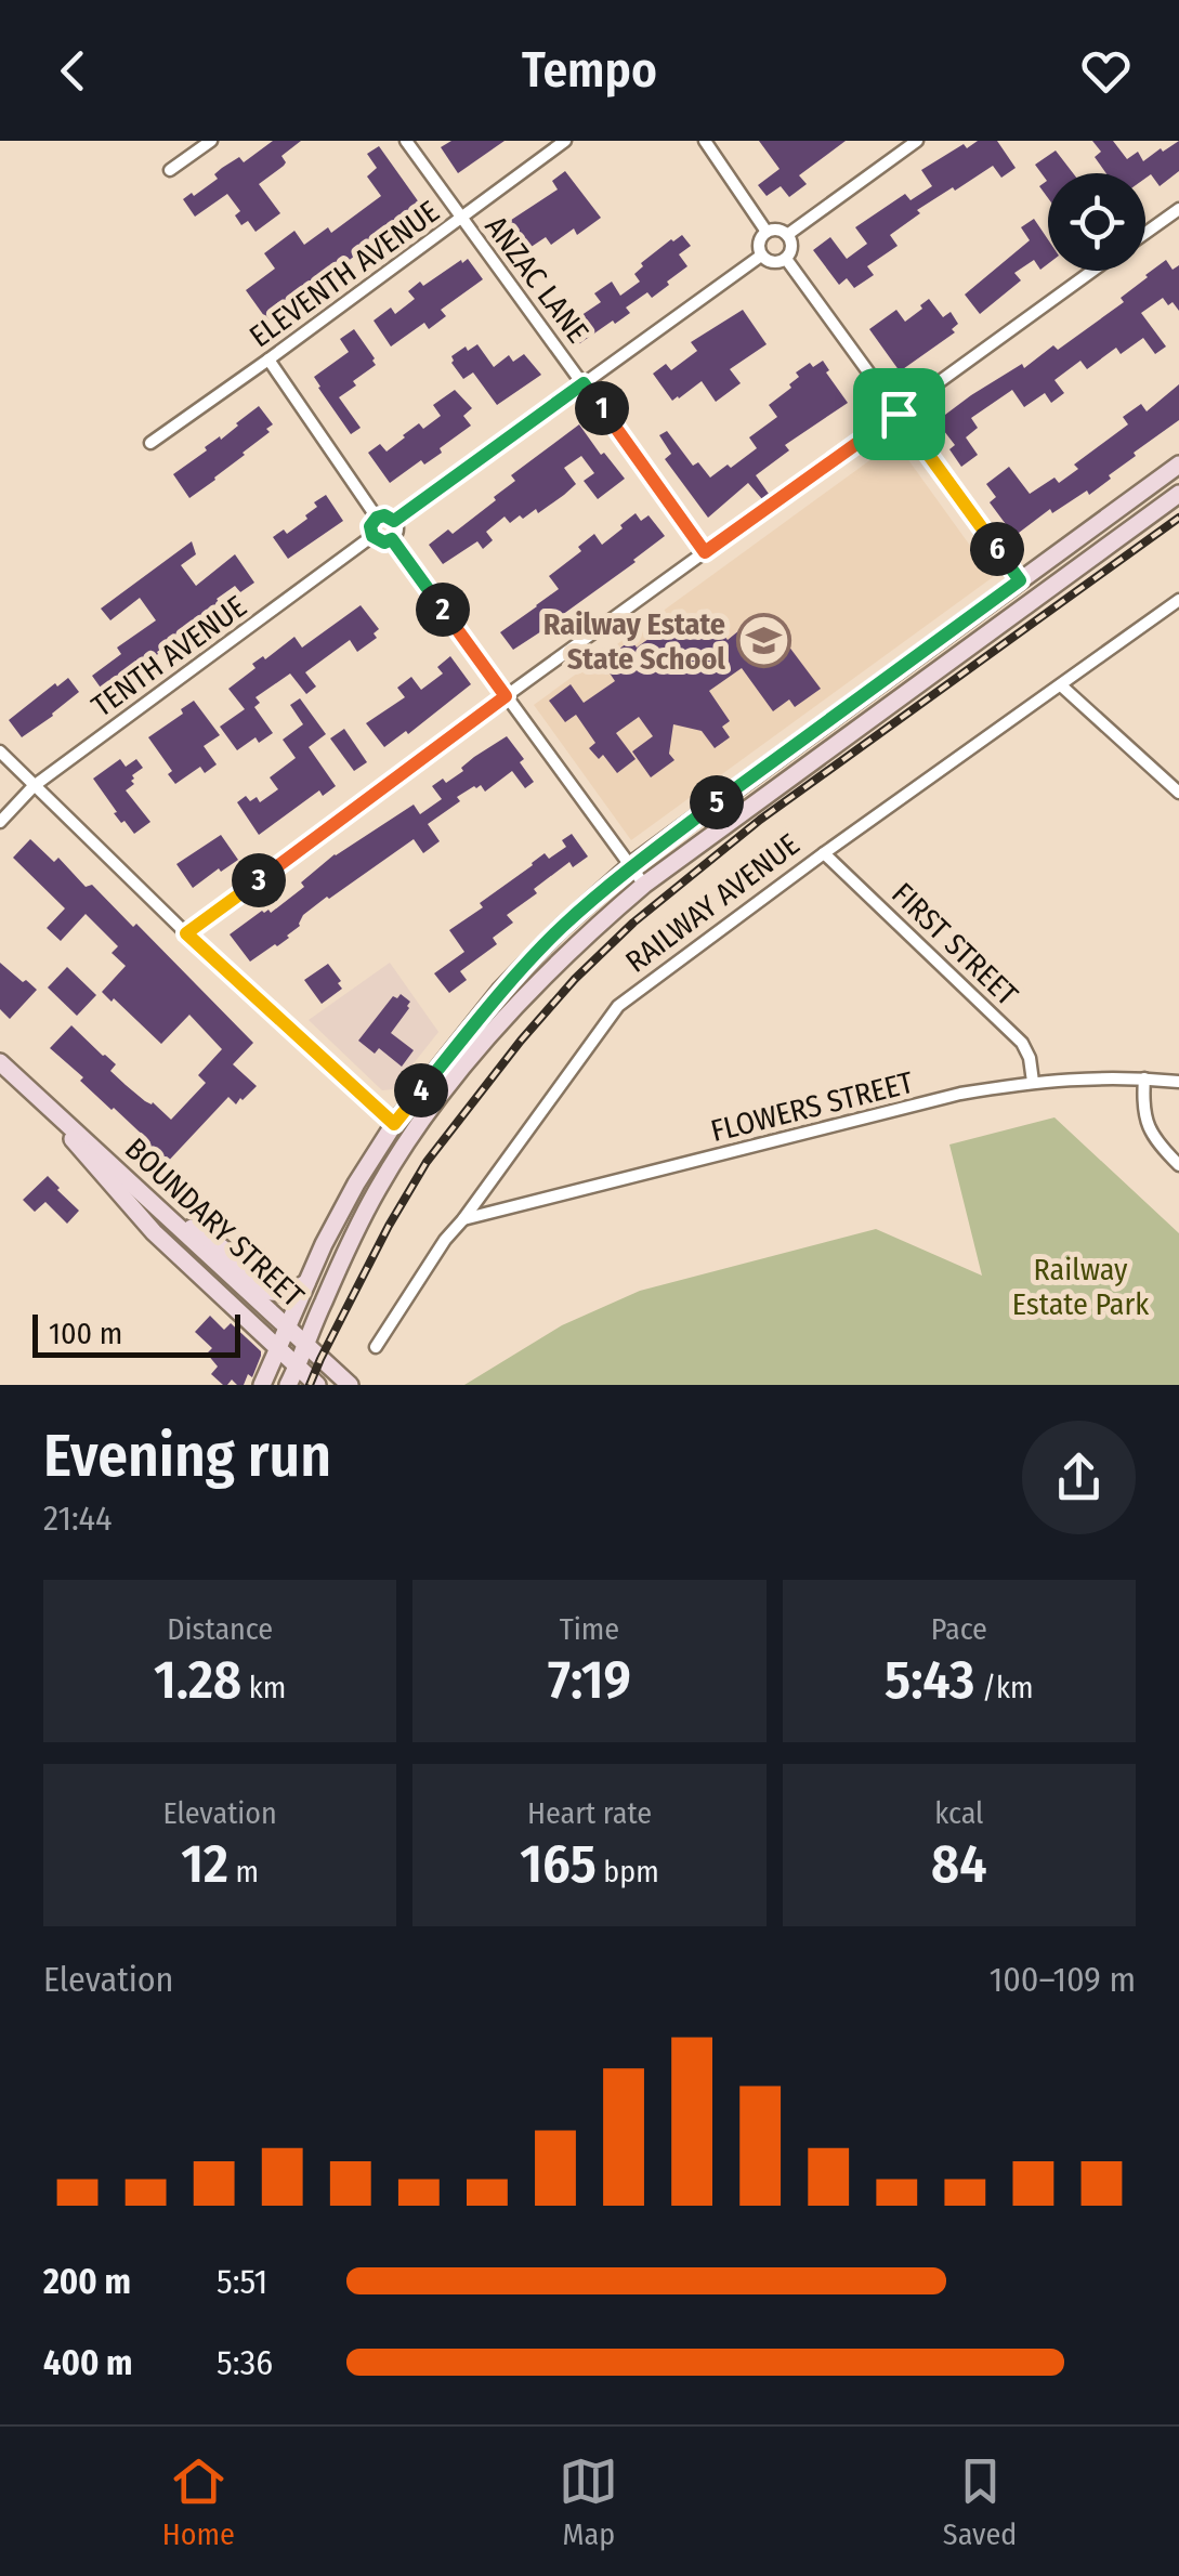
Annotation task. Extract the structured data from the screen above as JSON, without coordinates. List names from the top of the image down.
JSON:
{
  "streets": {
    "main road": ["RAILWAY AVENUE", "BOUNDARY STREET"],
    "street": [
      "ELEVENTH AVENUE",
      "ANZAC LANE",
      "TENTH AVENUE",
      "FIRST STREET",
      "FLOWERS STREET"
    ]
  },
  "crossings": [
    ["ELEVENTH AVENUE", "ANZAC LANE"],
    ["RAILWAY AVENUE", "FIRST STREET"],
    ["RAILWAY AVENUE", "FLOWERS STREET"],
    ["RAILWAY AVENUE", "BOUNDARY STREET"],
    ["FIRST STREET", "FLOWERS STREET"]
  ],
  "parks": ["Railway Estate Park"],
  "places": {
    "school or university": ["Railway Estate State School"]
  },
  "scale_bar": "100 m",
  "page": {
    "header": "Tempo",
    "pins": [
      "1",
      "6",
      "2",
      "5",
      "3",
      "4"
    ],
    "scale": "100 m",
    "heading": ["Evening run", "21:44"],
    "stats": [
      ["Distance", "1.28 km"],
      ["Time", "7:19"],
      ["Pace", "5:43 /km"],
      ["Elevation", "12 m"],
      ["Heart rate", "165 bpm"],
      ["kcal", "84"]
    ],
    "chart": ["Elevation", "100–109 m"],
    "list": [
      {
        "name": "200 m",
        "note": "5:51"
      },
      {
        "name": "400 m",
        "note": "5:36"
      }
    ],
    "tabs": ["Home", "Map", "Saved"]
  }
}
